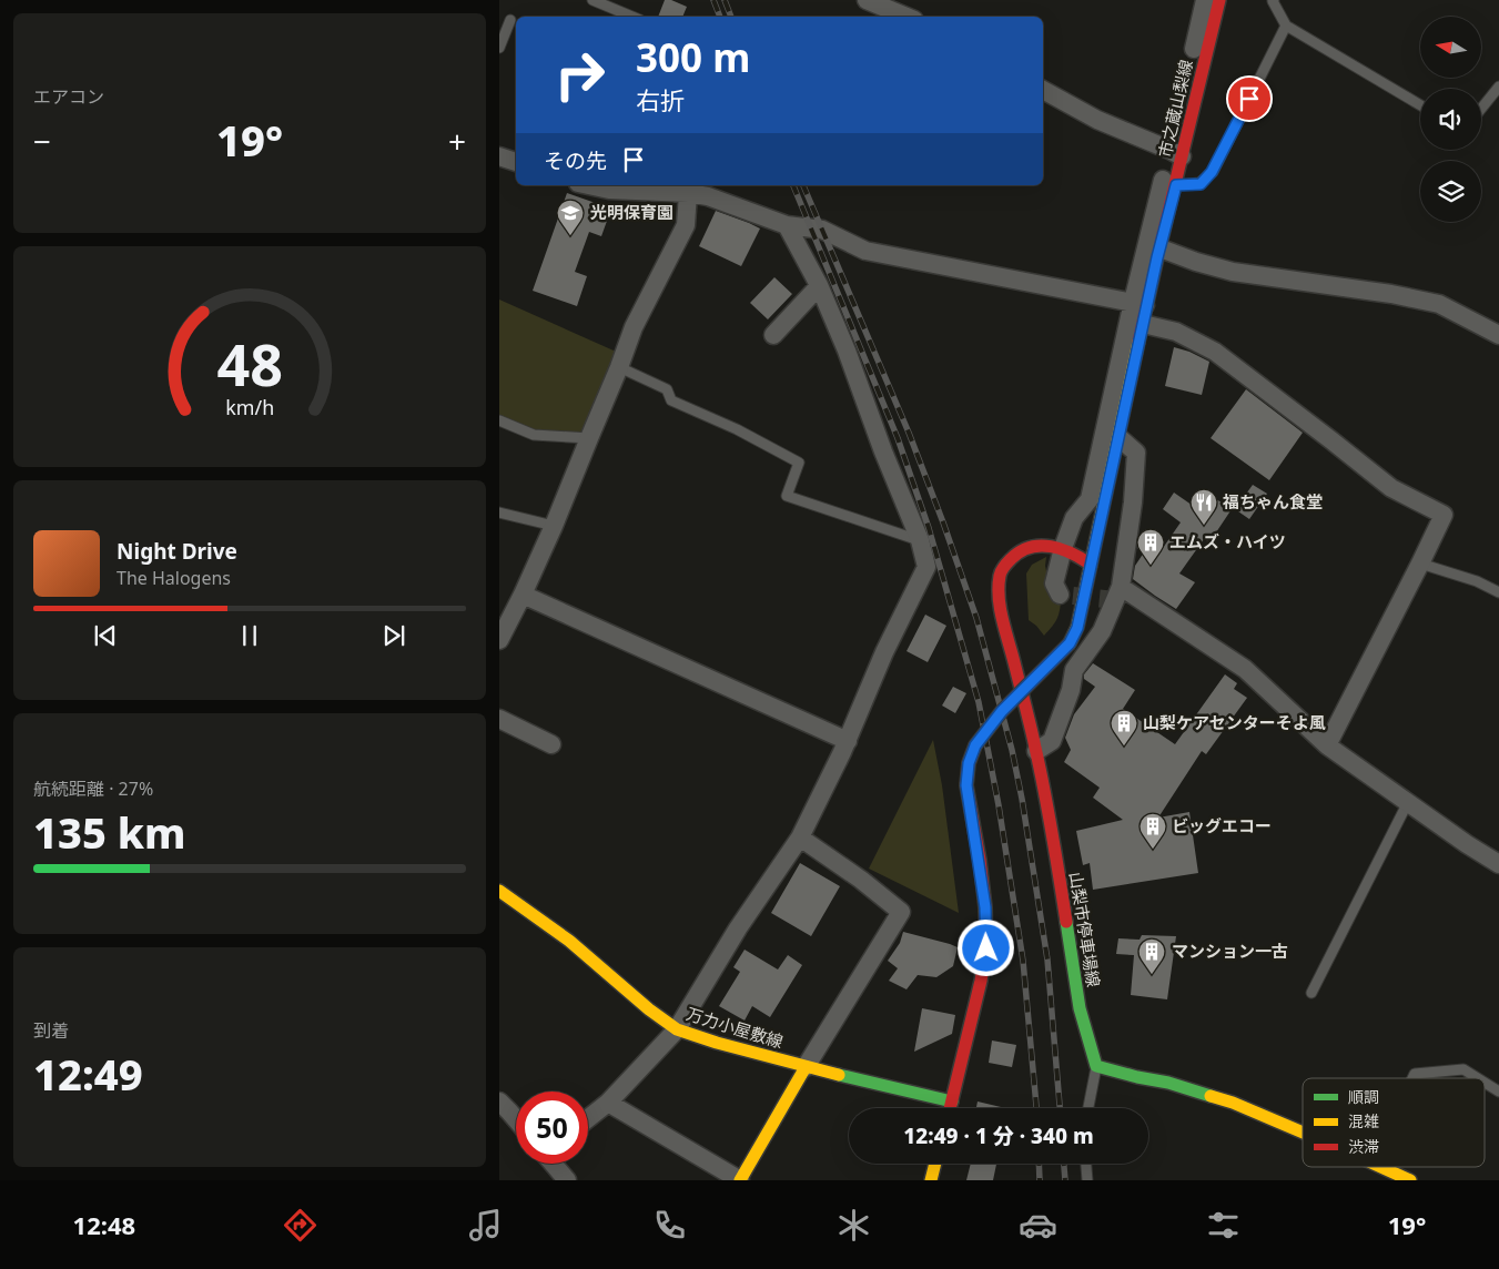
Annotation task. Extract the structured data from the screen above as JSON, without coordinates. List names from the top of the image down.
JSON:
{
  "streets": {
    "main road": ["市之蔵山梨線", "山梨市停車場線", "万力小屋敷線"]
  },
  "crossings": [
    ["市之蔵山梨線", "山梨市停車場線"],
    ["市之蔵山梨線", "万力小屋敷線"]
  ],
  "places": {
    "school or university": ["光明保育園"],
    "restaurant": ["福ちゃん食堂"],
    "building": [
      "エムズ・ハイツ",
      "山梨ケアセンターそよ風",
      "ビッグエコー",
      "マンション一古"
    ]
  },
  "legend": ["順調", "混雑", "渋滞"],
  "north": "left",
  "page": {
    "tile": [
      "エアコン",
      ["航続距離 · 27%", "135 km"],
      ["到着", "12:49"]
    ],
    "turn": ["300 m", "右折"],
    "heat": ["−", "19°", "+"],
    "then": "その先",
    "song": ["Night Drive", "The Halogens"],
    "limit": "50",
    "trip": "12:49 · 1 分 · 340 m",
    "tabs": ["12:48", "19°"],
    "gauge": ["48", "km/h"]
  }
}
